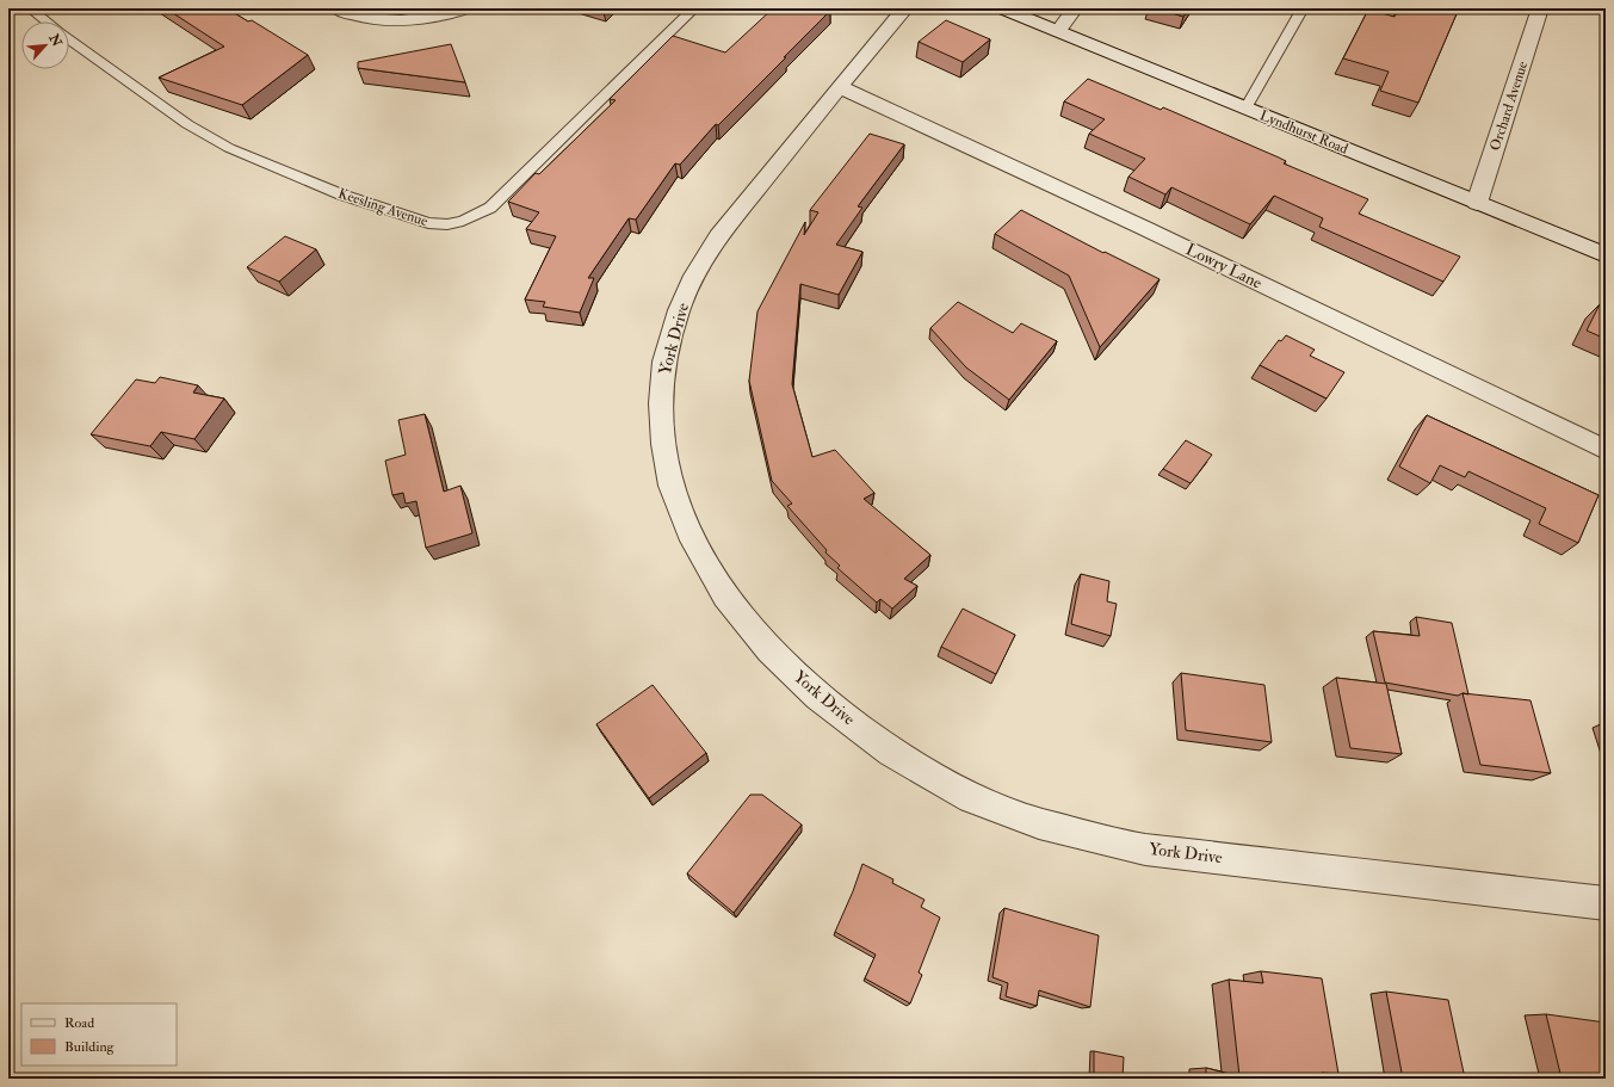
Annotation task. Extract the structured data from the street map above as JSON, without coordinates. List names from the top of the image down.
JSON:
{
  "streets": {
    "street": [
      "Orchard Avenue",
      "Lyndhurst Road",
      "Lowry Lane",
      "York Drive"
    ],
    "lane": ["Keesling Avenue"]
  },
  "crossings": [
    ["Orchard Avenue", "Lyndhurst Road"],
    ["Lowry Lane", "York Drive"]
  ],
  "legend": ["Road", "Building"],
  "north": "top right"
}
